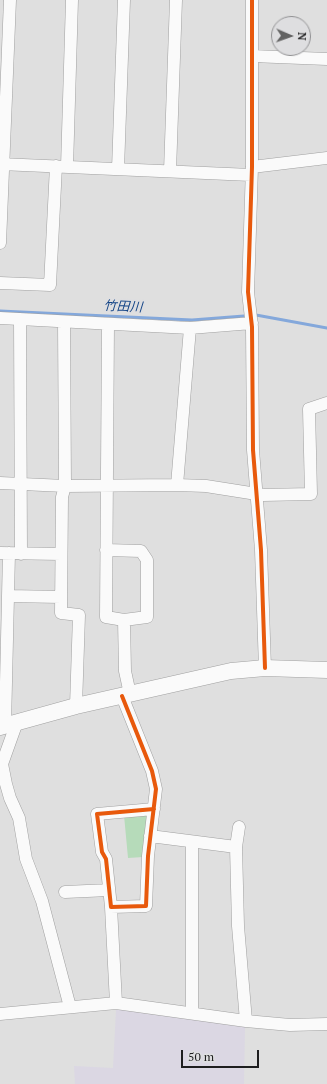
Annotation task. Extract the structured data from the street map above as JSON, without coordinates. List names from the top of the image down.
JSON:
{
  "water": ["竹田川"],
  "scale_bar": "50 m",
  "north": "right"
}
